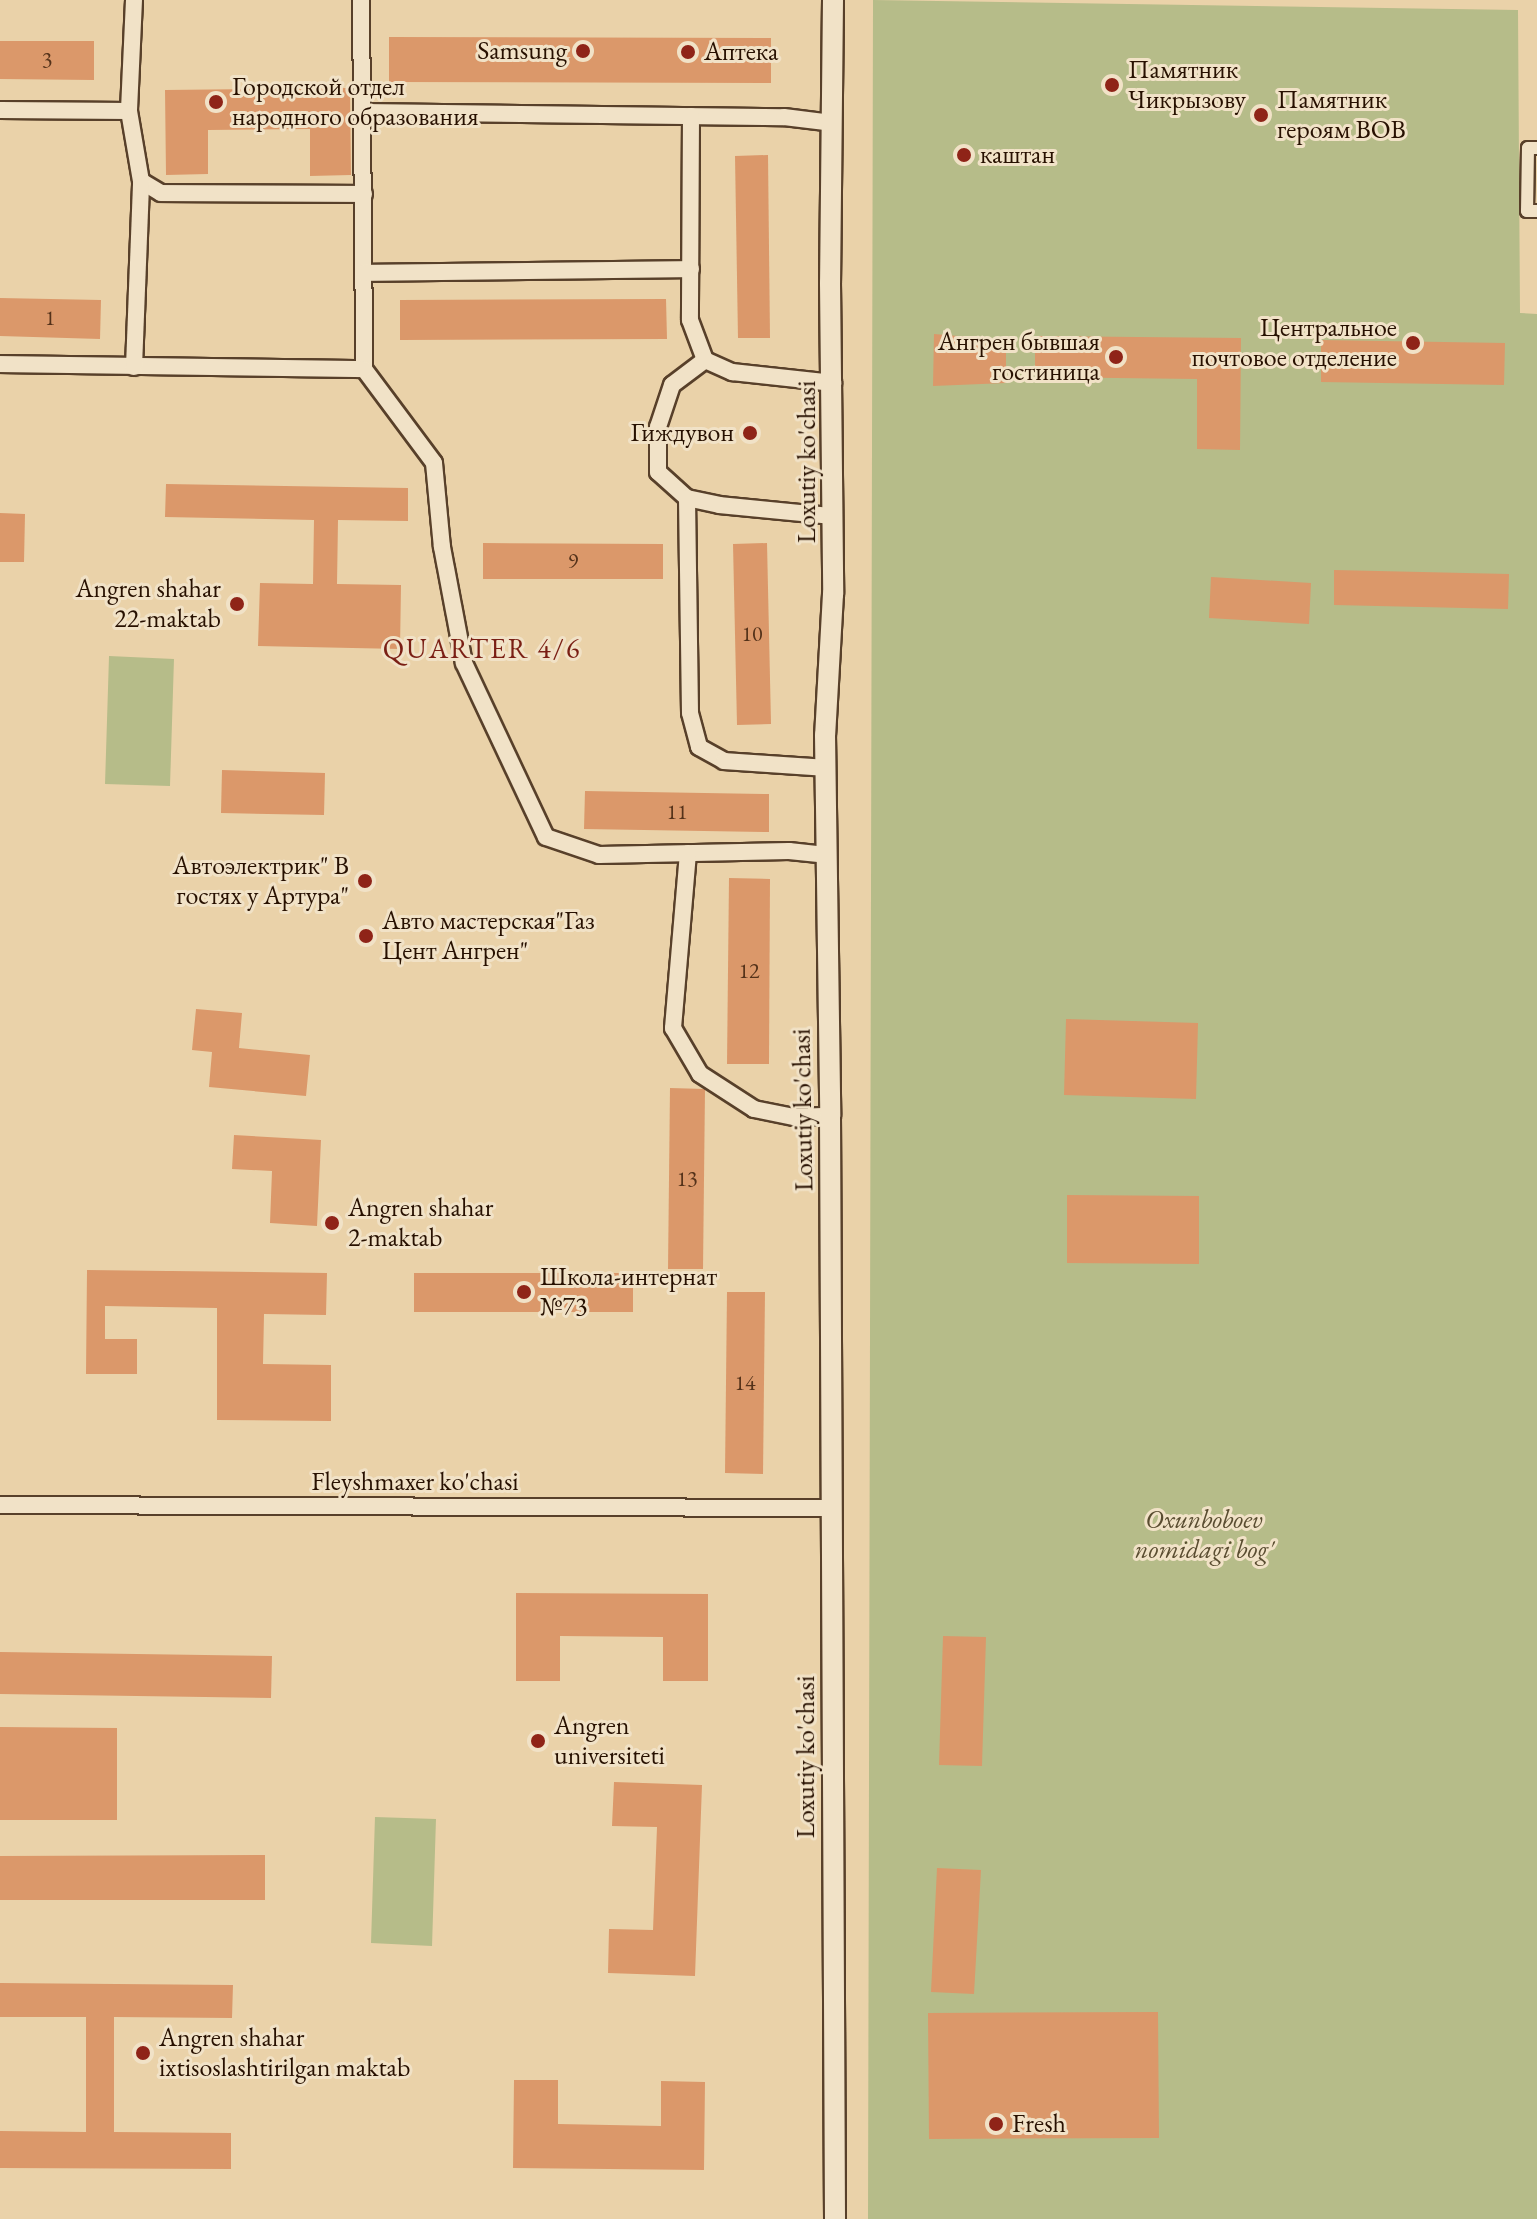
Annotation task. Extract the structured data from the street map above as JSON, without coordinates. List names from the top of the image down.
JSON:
{
  "streets": {
    "street": ["Loxutiy ko'chasi", "Fleyshmaxer ko'chasi"]
  },
  "crossings": [
    ["Loxutiy ko'chasi", "Fleyshmaxer ko'chasi"]
  ],
  "districts": ["QUARTER 4/6"],
  "parks": ["Oxunboboev nomidagi bog'"],
  "places": [
    "Samsung",
    "Аптека",
    "Памятник Чикрызову",
    "Городской отдел народного образования",
    "Памятник героям ВОВ",
    "каштан",
    "Центральное почтовое отделение",
    "Ангрен бывшая гостиница",
    "Гиждувон",
    "Angren shahar 22-maktab",
    "Автоэлектрик\" В гостях у Артура\"",
    "Авто мастерская\"Газ Цент Ангрен\"",
    "Angren shahar 2-maktab",
    "Школа-интернат №73",
    "Angren universiteti",
    "Angren shahar ixtisoslashtirilgan maktab",
    "Fresh"
  ],
  "house_numbers": [
    "3",
    "1",
    "9",
    "10",
    "11",
    "12",
    "13",
    "14"
  ]
}
